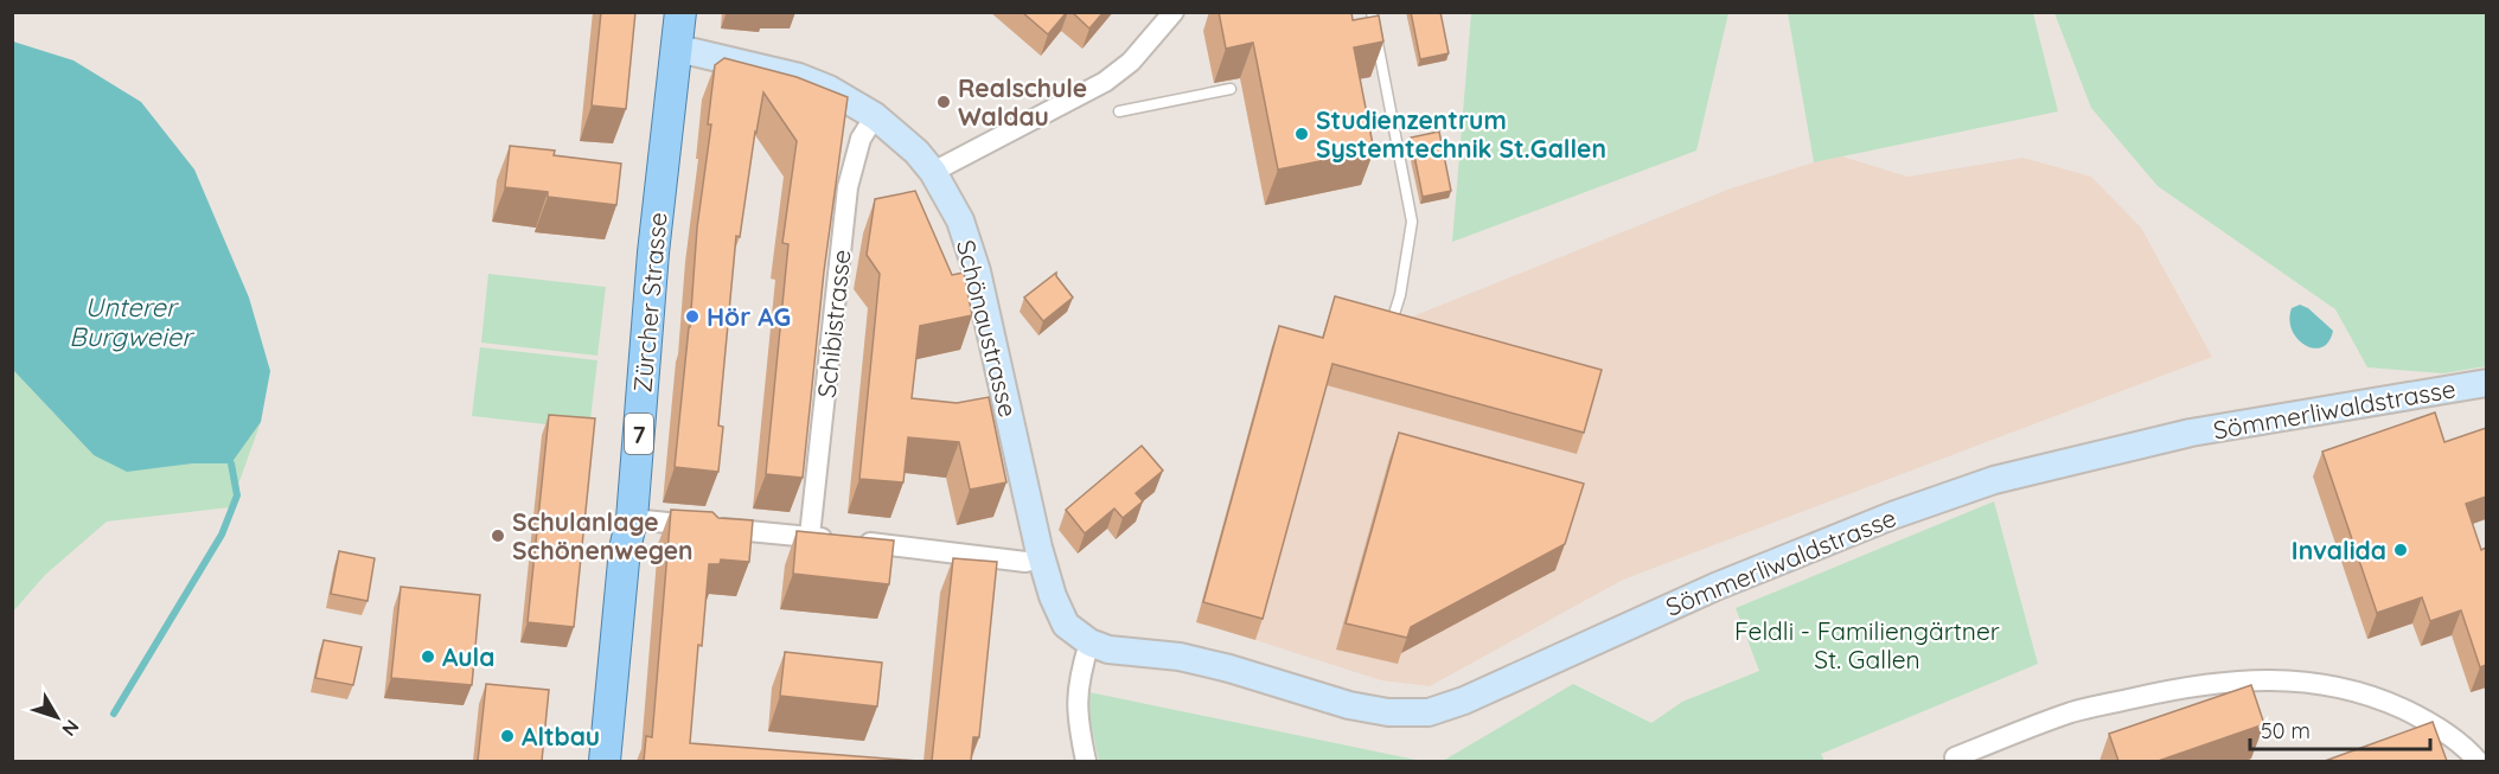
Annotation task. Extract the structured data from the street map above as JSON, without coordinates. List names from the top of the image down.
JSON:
{
  "streets": {
    "main road": ["Zürcher Strasse", "7"],
    "street": ["Schibistrasse", "Schönaustrasse", "Sömmerliwaldstrasse"]
  },
  "crossings": [
    ["Zürcher Strasse", "Schönaustrasse"],
    ["Schibistrasse", "Schönaustrasse"],
    ["Schönaustrasse", "Sömmerliwaldstrasse"]
  ],
  "water": ["Unterer Burgweier"],
  "parks": ["Feldli - Familiengärtner St. Gallen"],
  "places": [
    "Realschule Waldau",
    "Studienzentrum Systemtechnik St.Gallen",
    "Hör AG",
    "Schulanlage Schönenwegen",
    "Invalida",
    "Aula",
    "Altbau"
  ],
  "scale_bar": "50 m",
  "north": "bottom right"
}
